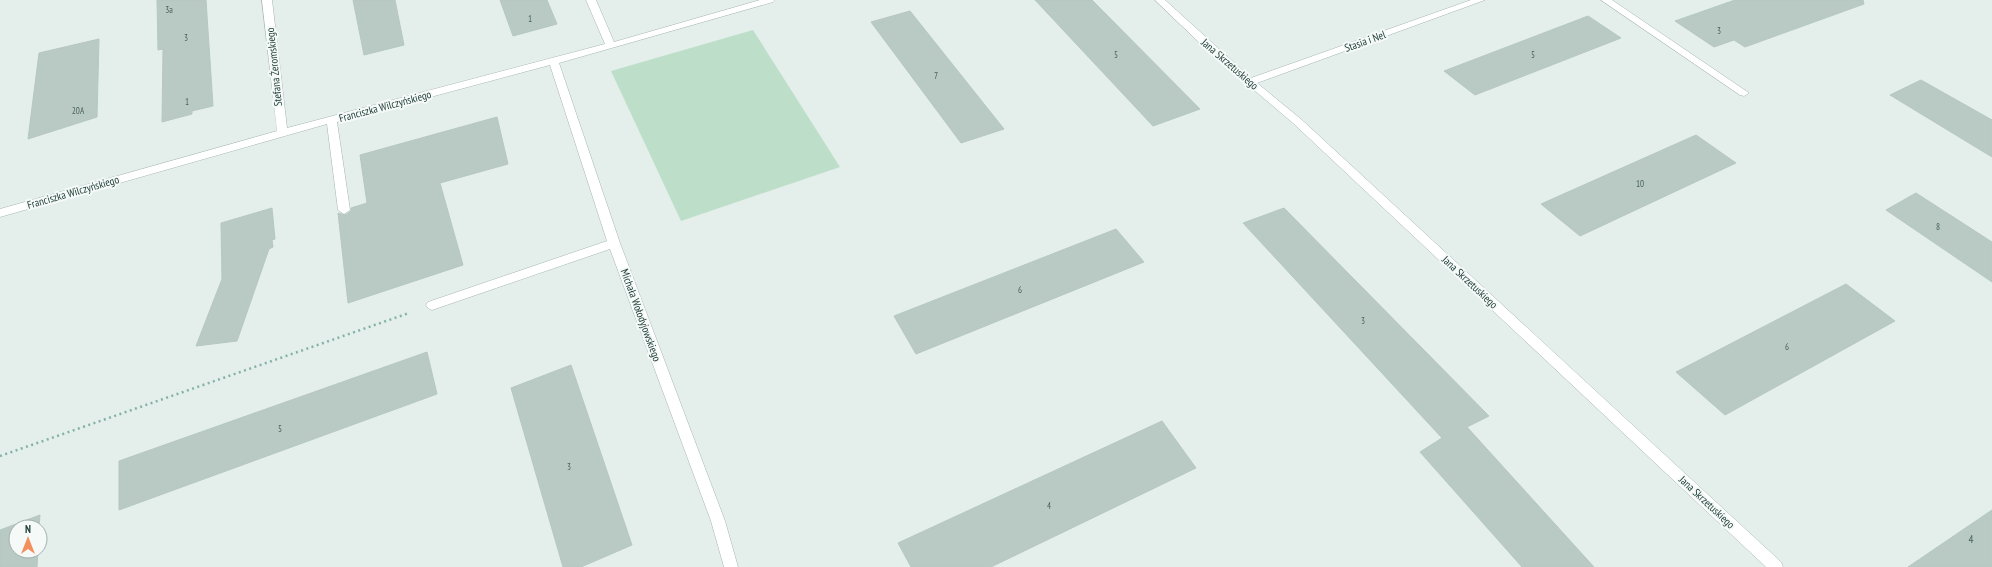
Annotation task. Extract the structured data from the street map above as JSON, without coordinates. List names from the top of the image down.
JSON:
{
  "streets": {
    "street": [
      "Stasia i Nel",
      "Jana Skrzetuskiego",
      "Stefana Żeromskiego",
      "Franciszka Wilczyńskiego",
      "Michała Wołodyjowskiego"
    ]
  },
  "crossings": [
    ["Stasia i Nel", "Jana Skrzetuskiego"],
    ["Stefana Żeromskiego", "Franciszka Wilczyńskiego"],
    ["Franciszka Wilczyńskiego", "Michała Wołodyjowskiego"]
  ],
  "house_numbers": [
    "3a",
    "1",
    "3",
    "3",
    "5",
    "5",
    "7",
    "1",
    "20A",
    "10",
    "8",
    "6",
    "3",
    "6",
    "5",
    "3",
    "4",
    "4"
  ],
  "north": "top"
}
